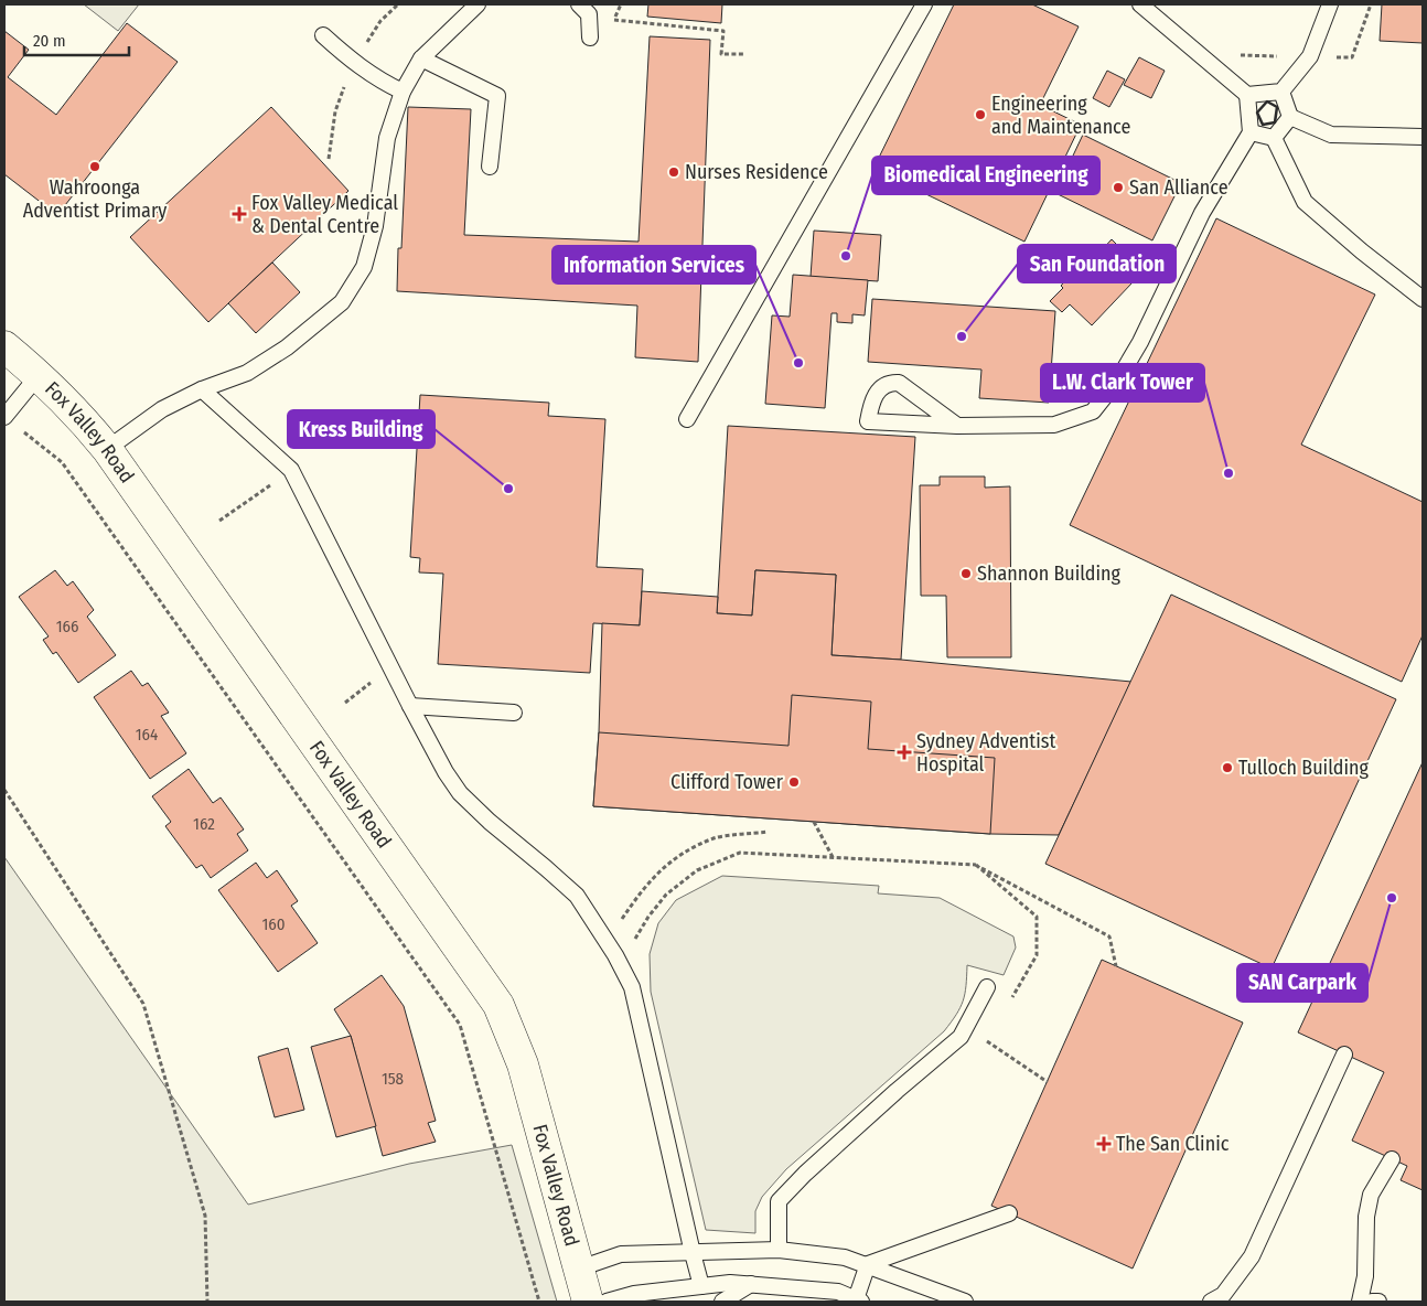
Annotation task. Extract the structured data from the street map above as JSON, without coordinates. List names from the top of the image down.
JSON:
{
  "streets": {
    "main road": ["Fox Valley Road"]
  },
  "places": {
    "other": [
      "Engineering and Maintenance",
      "Wahroonga Adventist Primary",
      "Nurses Residence",
      "San Alliance",
      "Biomedical Engineering",
      "San Foundation",
      "Information Services",
      "L.W. Clark Tower",
      "Kress Building",
      "Shannon Building",
      "Tulloch Building",
      "Clifford Tower",
      "SAN Carpark"
    ],
    "health": ["Fox Valley Medical & Dental Centre", "Sydney Adventist Hospital", "The San Clinic"]
  },
  "house_numbers": [
    "166",
    "164",
    "162",
    "160",
    "158"
  ],
  "scale_bar": "20 m"
}
